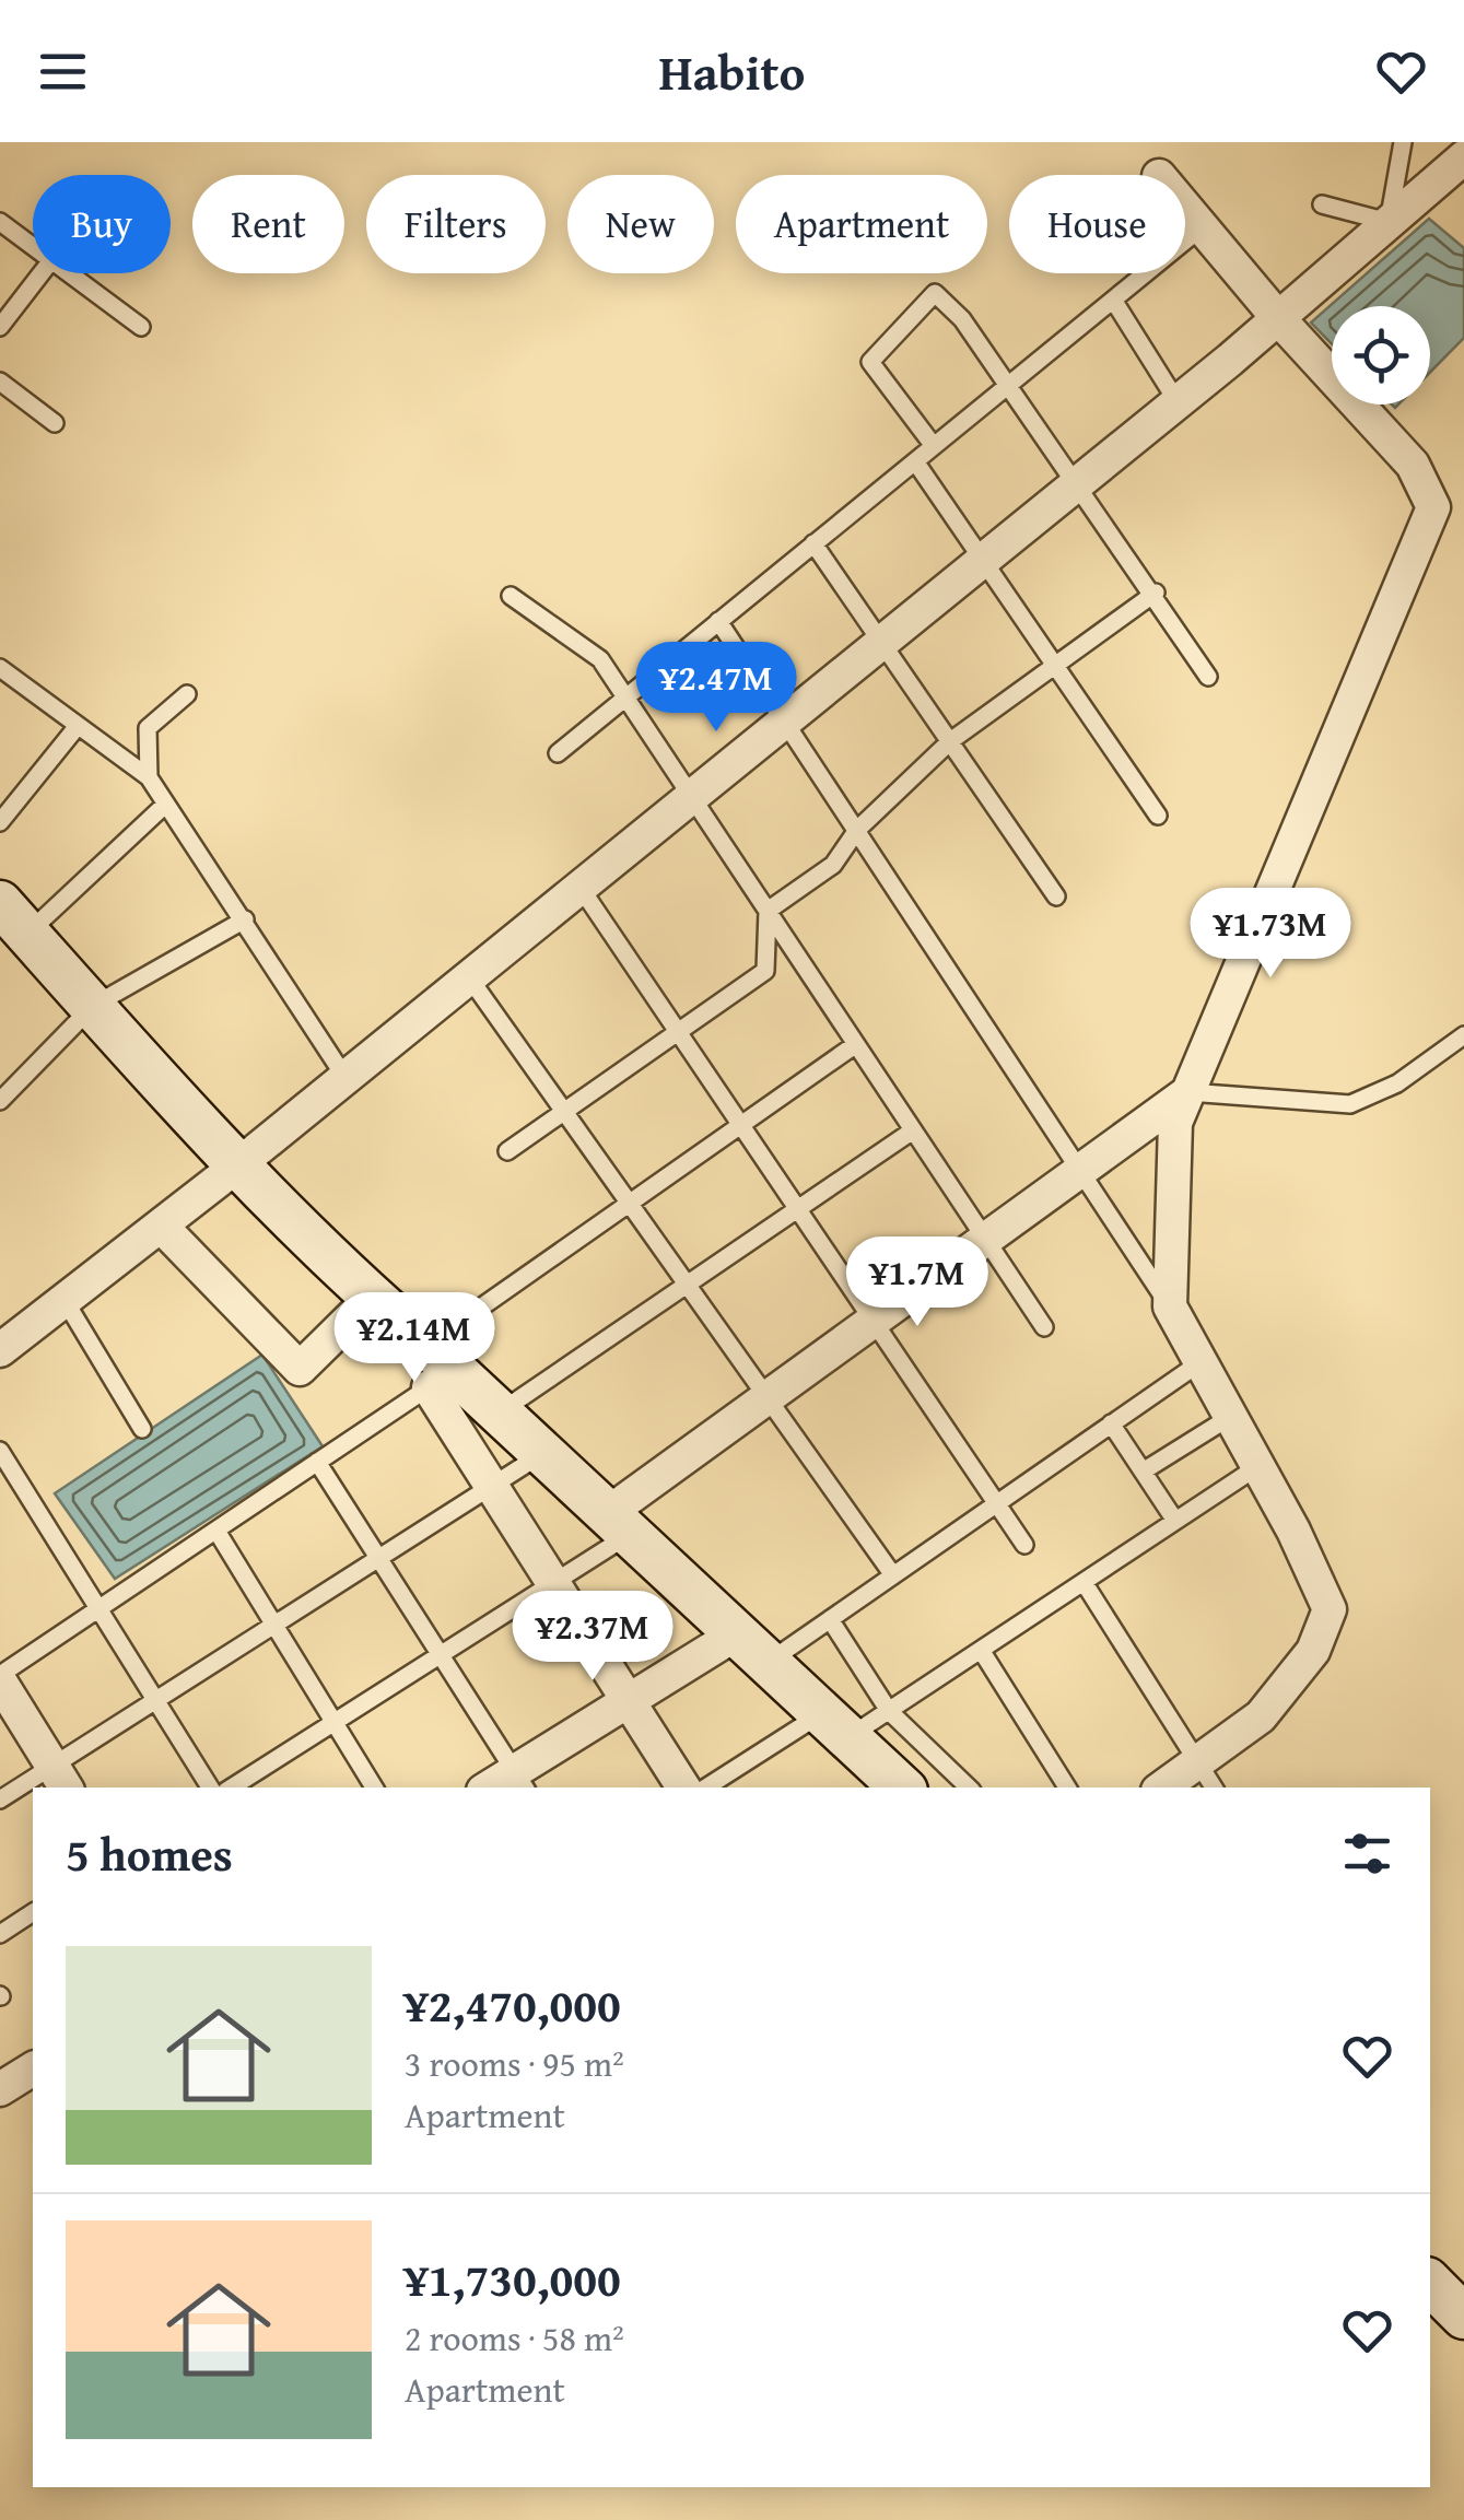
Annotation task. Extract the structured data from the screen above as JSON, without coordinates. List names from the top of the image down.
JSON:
{
  "page": {
    "header": "Habito",
    "chip": [
      "Buy",
      "Rent",
      "Filters",
      "New",
      "Apartment",
      "House"
    ],
    "price": [
      "¥2.47M",
      "¥1.73M",
      "¥1.7M",
      "¥2.14M",
      "¥2.37M"
    ],
    "heading": "5 homes",
    "list": [
      {
        "name": "¥2,470,000",
        "note": "3 rooms · 95 m² · Apartment"
      },
      {
        "name": "¥1,730,000",
        "note": "2 rooms · 58 m² · Apartment"
      }
    ]
  }
}
